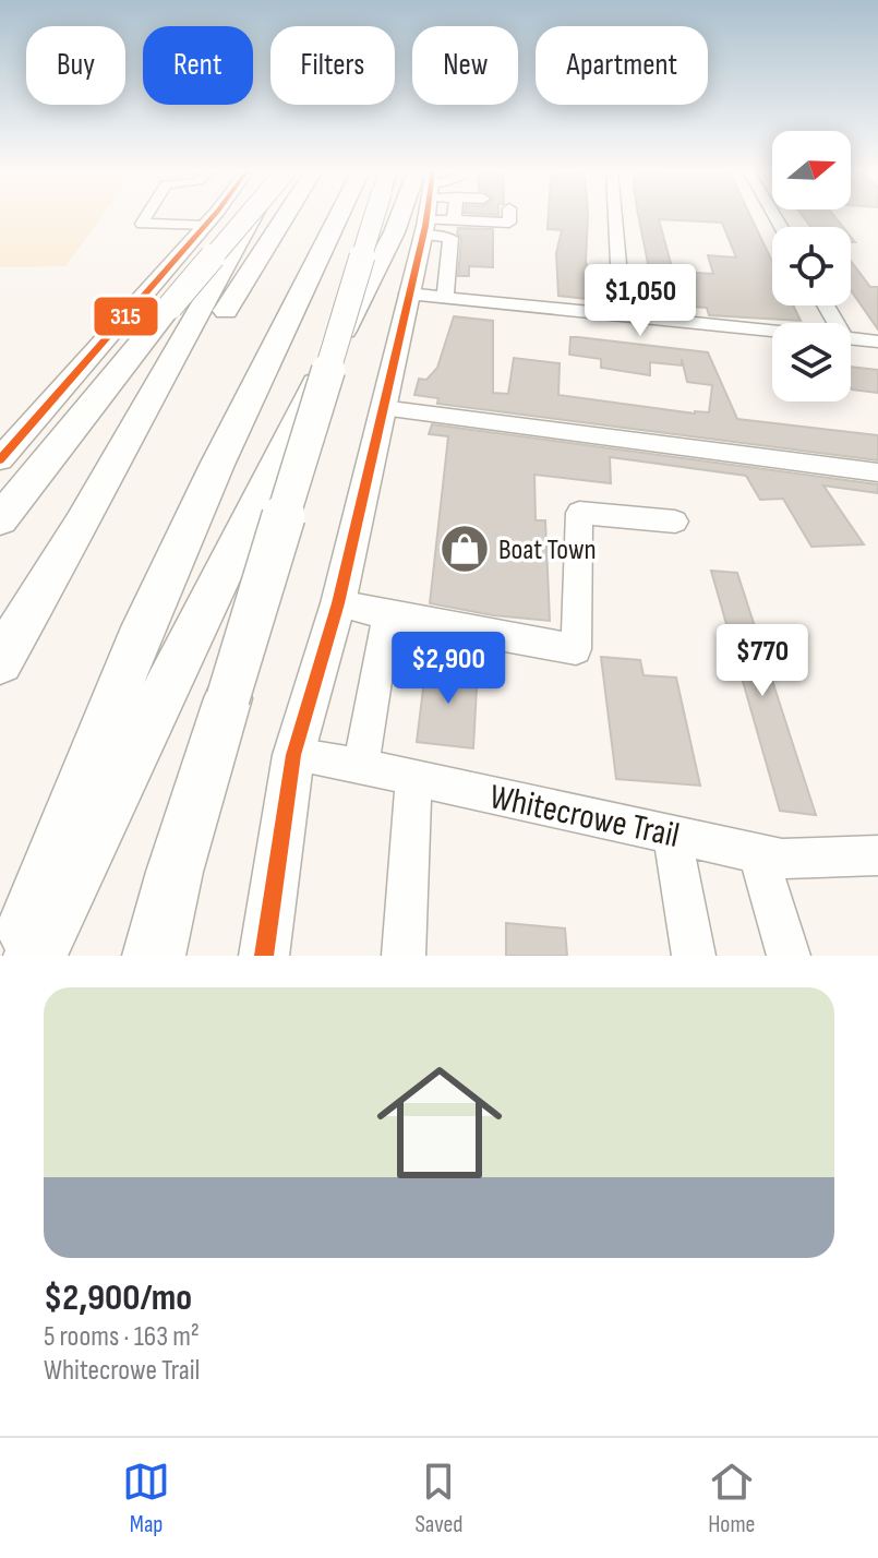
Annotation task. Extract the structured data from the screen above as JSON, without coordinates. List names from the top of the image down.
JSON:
{
  "streets": {
    "street": ["Whitecrowe Trail"]
  },
  "places": {
    "shop": ["Boat Town"]
  },
  "lines": ["transit line 315"],
  "north": "right",
  "page": {
    "chip": [
      "Buy",
      "Rent",
      "Filters",
      "New",
      "Apartment"
    ],
    "price": ["$1,050", "$770", "$2,900"],
    "list": [
      {
        "name": "$2,900/mo",
        "note": "5 rooms · 163 m² · Whitecrowe Trail"
      }
    ],
    "tabs": ["Map", "Saved", "Home"]
  }
}
